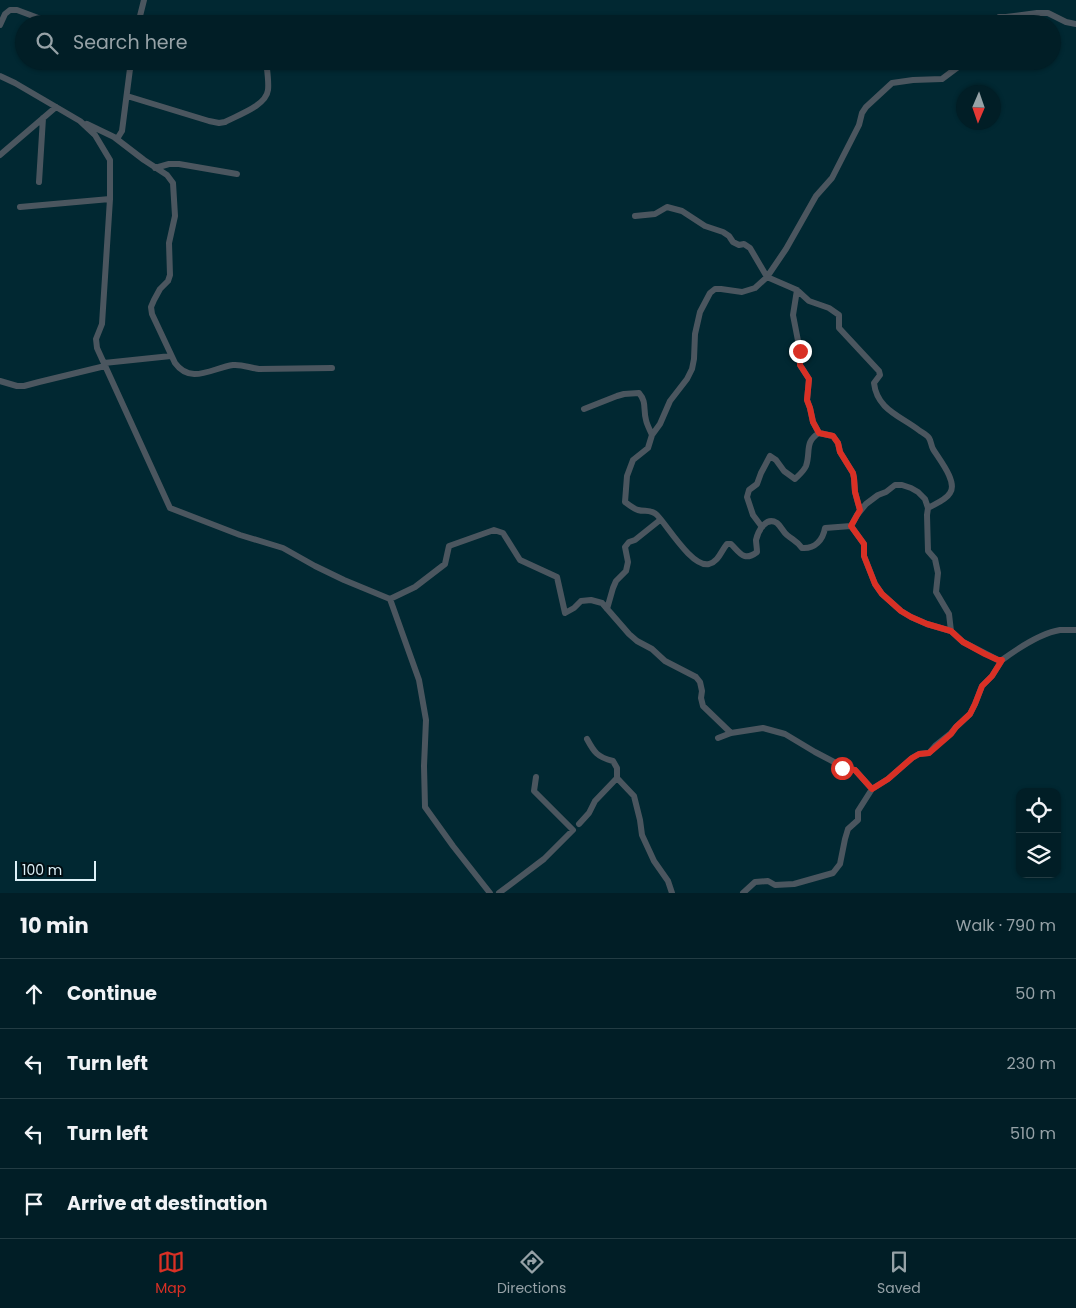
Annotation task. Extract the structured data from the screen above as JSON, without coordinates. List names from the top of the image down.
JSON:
{
  "scale_bar": "100 m",
  "north": "bottom",
  "page": {
    "search": "Search here",
    "scale": "100 m",
    "heading": ["10 min", "Walk · 790 m"],
    "list": [
      ["Continue", "50 m"],
      ["Turn left", "230 m"],
      ["Turn left", "510 m"],
      "Arrive at destination"
    ],
    "nav": ["Map", "Directions", "Saved"]
  }
}
